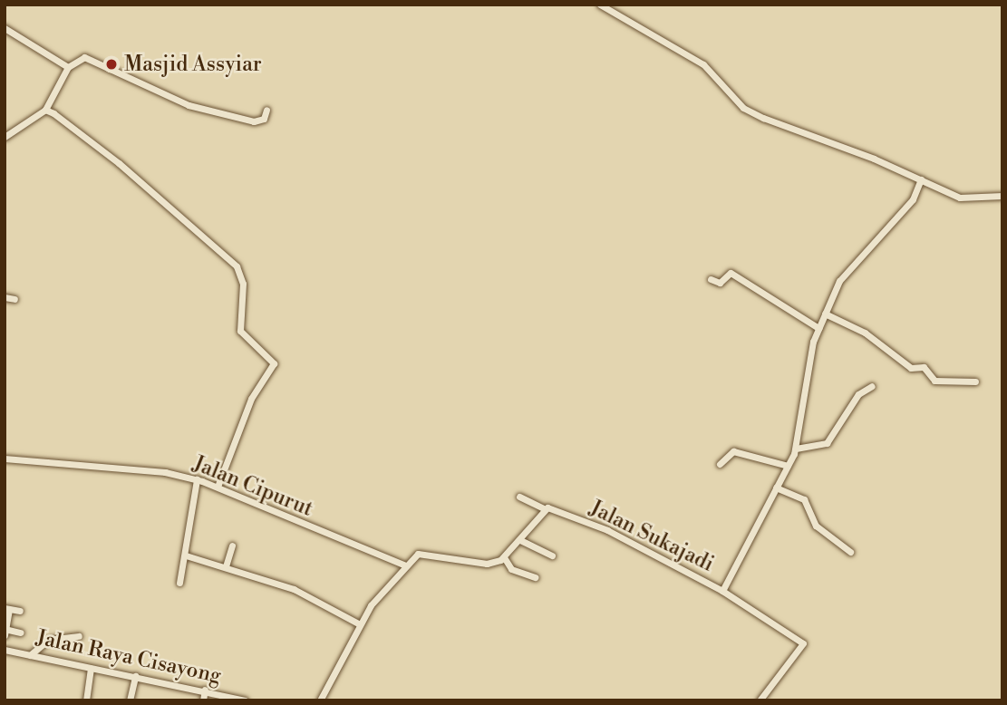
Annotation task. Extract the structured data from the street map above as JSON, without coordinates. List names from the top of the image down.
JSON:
{
  "streets": {
    "street": ["Jalan Cipurut", "Jalan Sukajadi", "Jalan Raya Cisayong"]
  },
  "places": ["Masjid Assyiar"]
}
